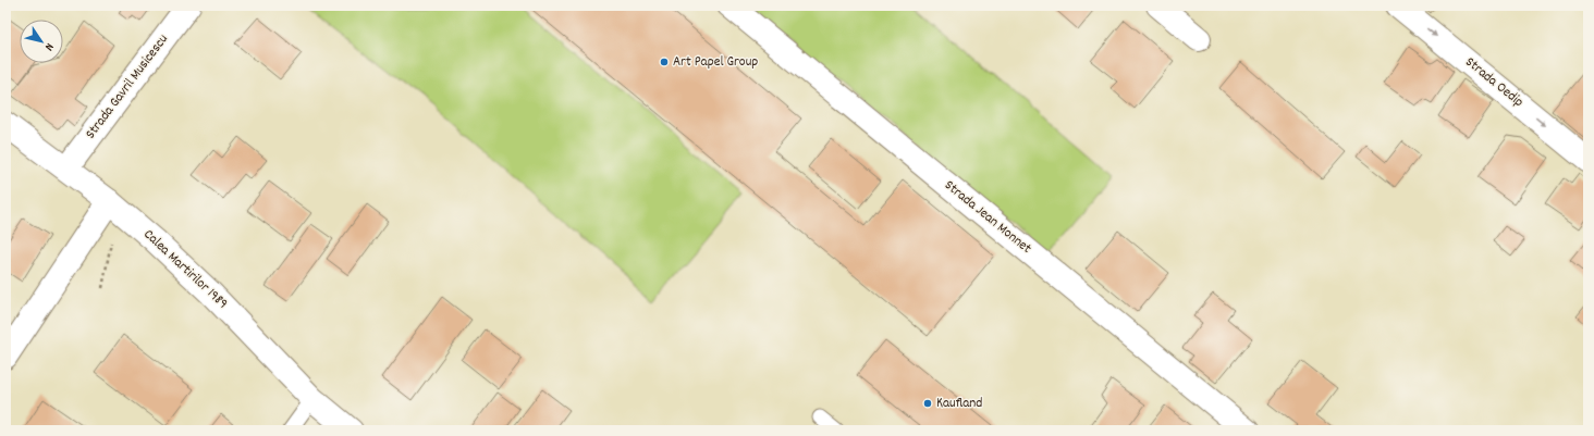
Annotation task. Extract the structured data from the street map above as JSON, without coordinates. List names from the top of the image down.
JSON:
{
  "streets": {
    "street": [
      "Strada Oedip",
      "Strada Gavril Musicescu",
      "Strada Jean Monnet",
      "Calea Martirilor 1989"
    ]
  },
  "crossings": [
    ["Strada Gavril Musicescu", "Calea Martirilor 1989"]
  ],
  "one_way": ["Strada Oedip"],
  "places": ["Art Papel Group", "Kaufland"],
  "north": "bottom right"
}
